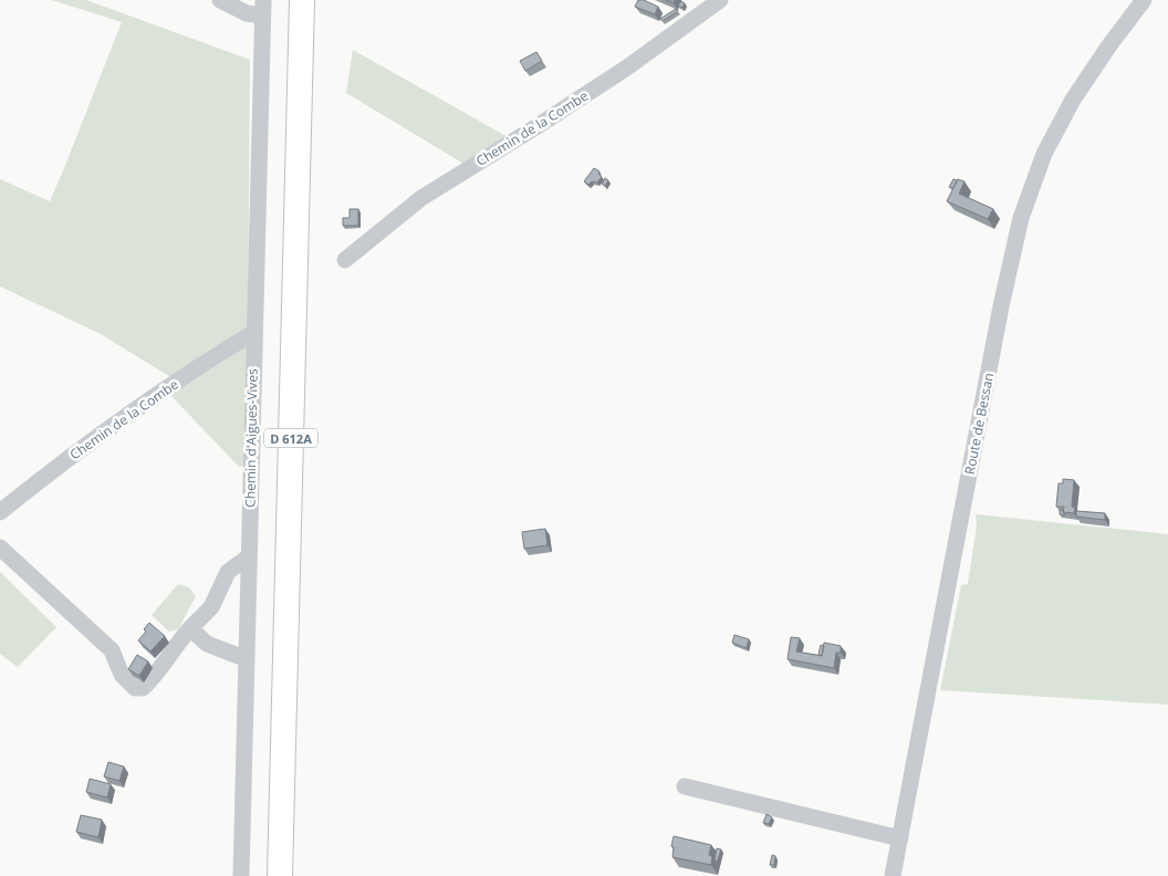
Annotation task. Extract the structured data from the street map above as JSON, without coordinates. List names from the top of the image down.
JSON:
{
  "streets": {
    "highway": ["D 612A"],
    "street": ["Chemin de la Combe", "Route de Bessan", "Chemin d'Aigues-Vives"]
  },
  "crossings": [
    ["Chemin de la Combe", "Chemin d'Aigues-Vives"]
  ]
}
